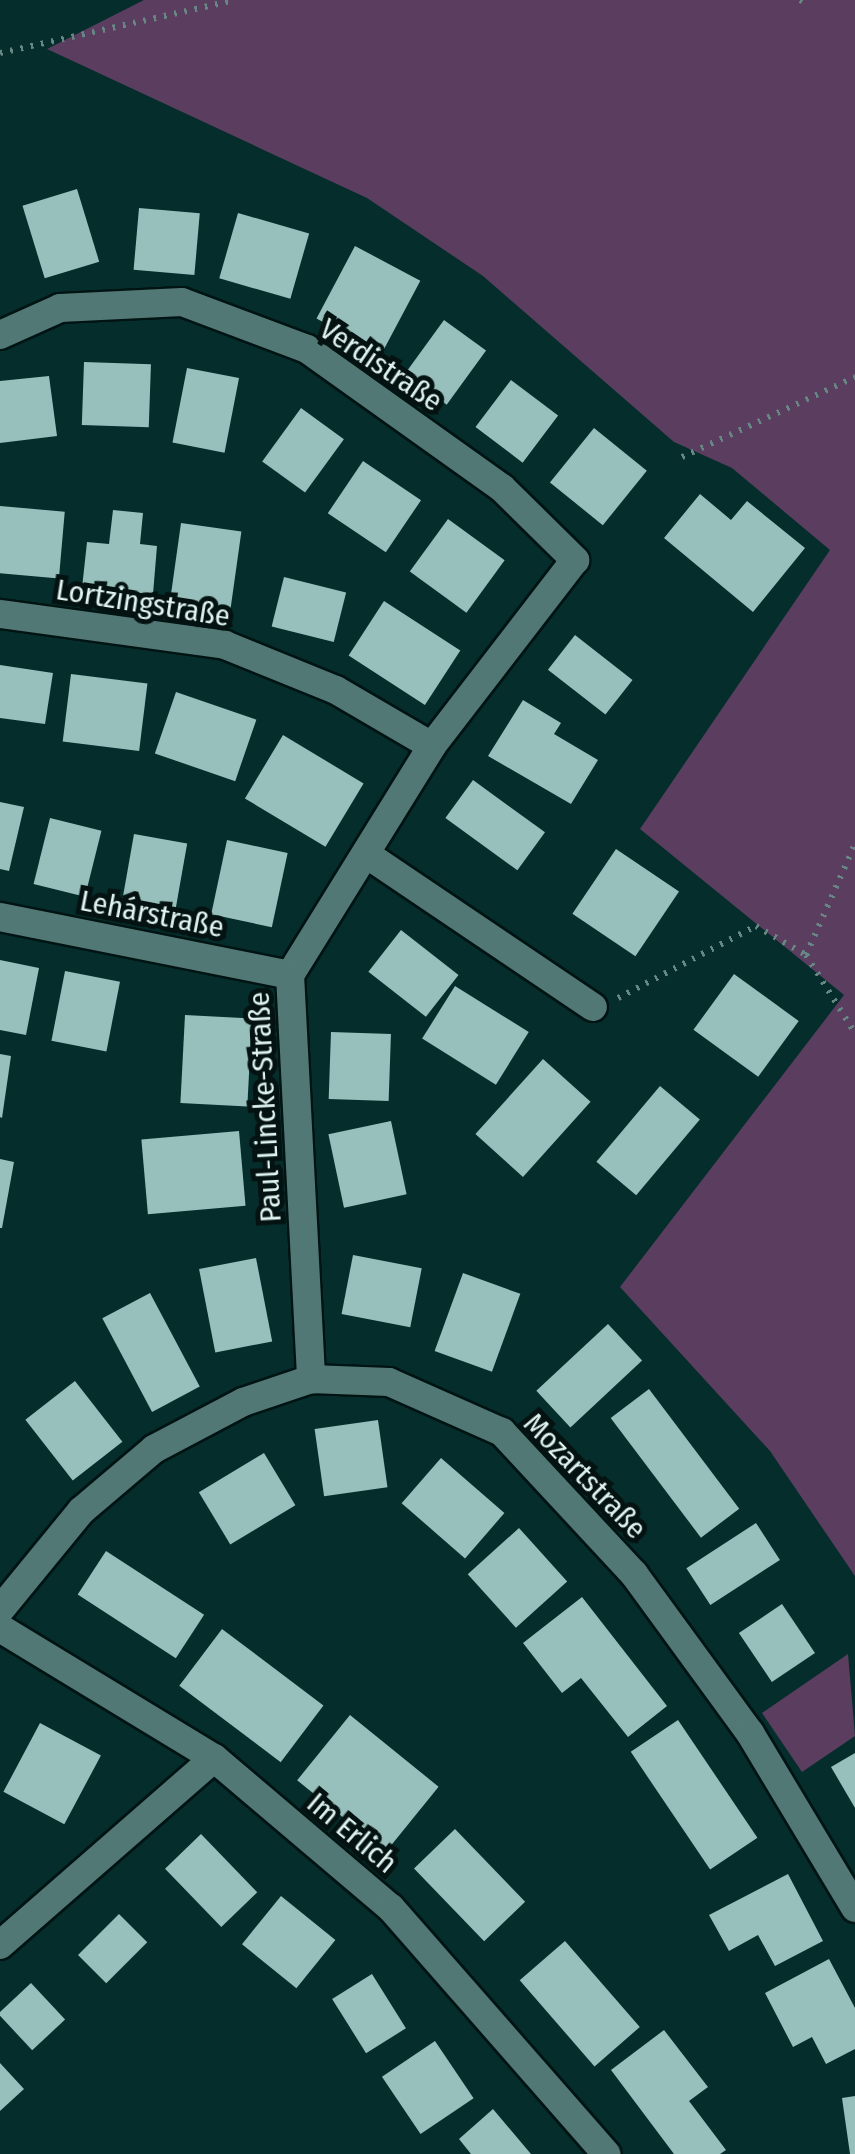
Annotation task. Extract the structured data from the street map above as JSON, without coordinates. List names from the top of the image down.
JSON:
{
  "streets": {
    "street": [
      "Verdistraße",
      "Lortzingstraße",
      "Lehárstraße",
      "Paul-Lincke-Straße",
      "Mozartstraße",
      "Im Erlich"
    ]
  },
  "crossings": [
    ["Verdistraße", "Paul-Lincke-Straße"],
    ["Lortzingstraße", "Paul-Lincke-Straße"],
    ["Lehárstraße", "Paul-Lincke-Straße"],
    ["Paul-Lincke-Straße", "Mozartstraße"]
  ]
}
